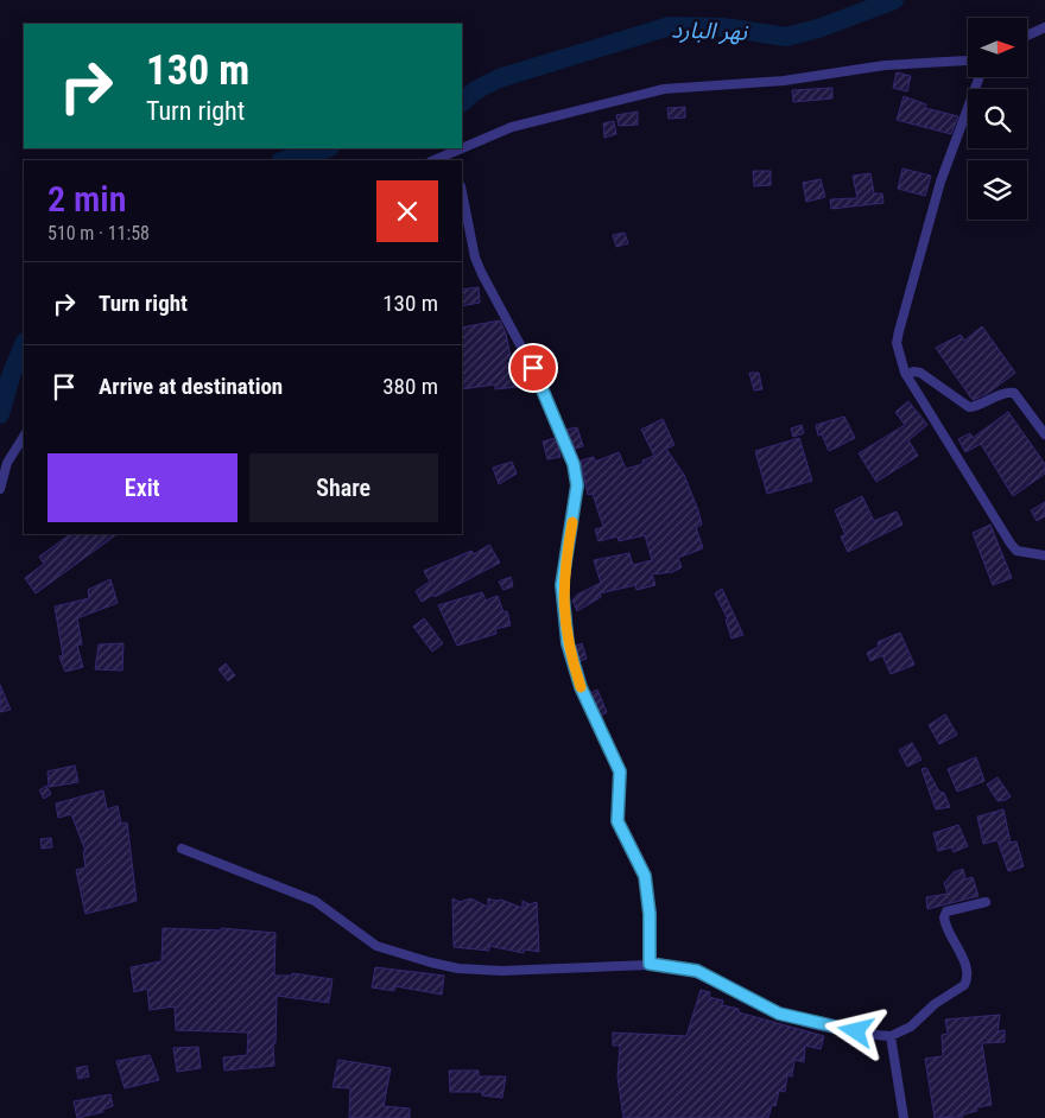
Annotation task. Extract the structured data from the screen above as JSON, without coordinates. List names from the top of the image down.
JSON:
{
  "water": ["نهر البارد"],
  "north": "right",
  "page": {
    "turn": ["130 m", "Turn right"],
    "heading": ["2 min", "510 m · 11:58"],
    "list": [
      {
        "name": "Turn right",
        "value": "130 m"
      },
      {
        "name": "Arrive at destination",
        "value": "380 m"
      }
    ],
    "buttons": ["Exit", "Share"]
  }
}
